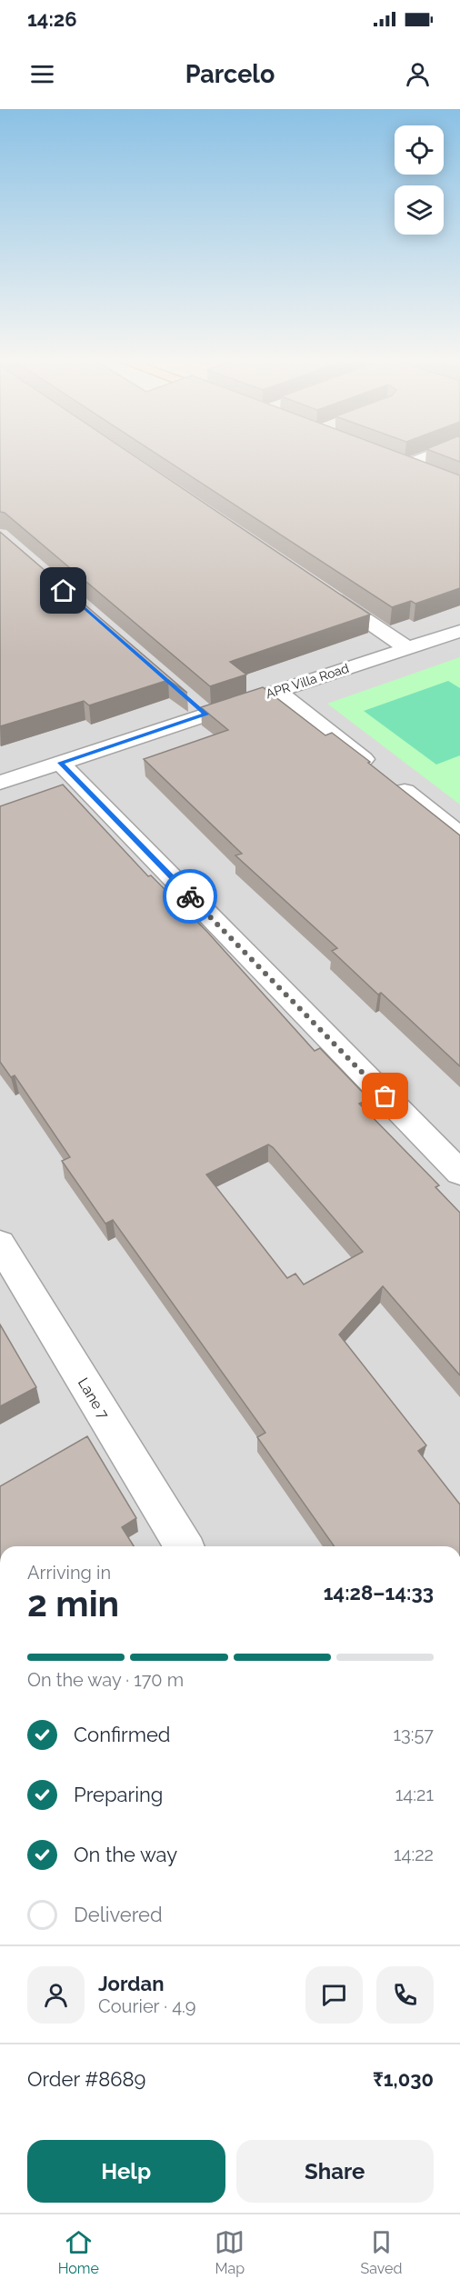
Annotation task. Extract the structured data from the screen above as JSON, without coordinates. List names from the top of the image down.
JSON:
{
  "streets": {
    "street": ["APR Villa Road", "Lane 7"]
  },
  "page": {
    "status": "14:26",
    "header": "Parcelo",
    "heading": ["2 min", "Arriving in", "14:28–14:33"],
    "panel": [
      "Jordan",
      "Courier · 4.9",
      "Order #8689",
      "₹1,030"
    ],
    "bar": "On the way · 170 m",
    "list": [
      ["Confirmed", "13:57"],
      ["Preparing", "14:21"],
      ["On the way", "14:22"],
      "Delivered"
    ],
    "buttons": ["Help", "Share"],
    "tabs": ["Home", "Map", "Saved"]
  }
}
